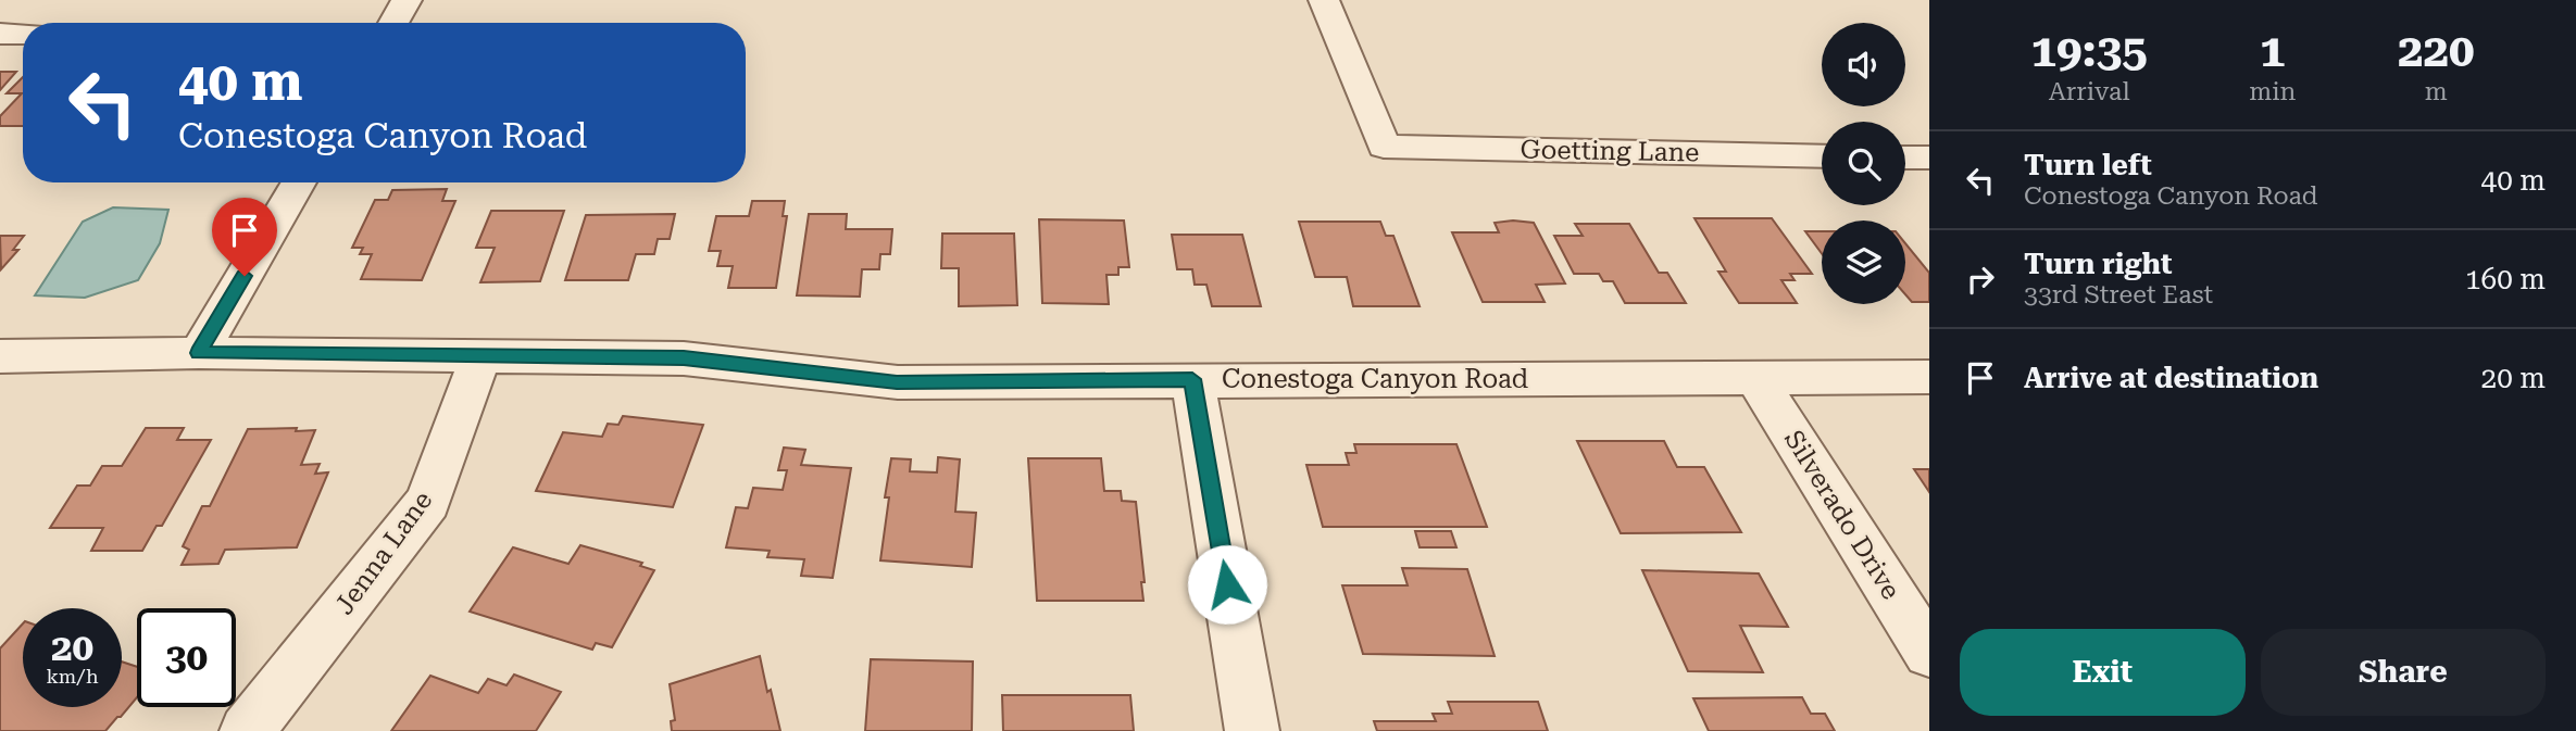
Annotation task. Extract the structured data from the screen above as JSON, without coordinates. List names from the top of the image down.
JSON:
{
  "streets": {
    "street": [
      "Goetting Lane",
      "Conestoga Canyon Road",
      "Silverado Drive",
      "Jenna Lane"
    ]
  },
  "crossings": [
    ["Conestoga Canyon Road", "Silverado Drive"],
    ["Conestoga Canyon Road", "Jenna Lane"]
  ],
  "page": {
    "eta": [
      "19:35",
      "Arrival",
      "1",
      "min",
      "220",
      "m"
    ],
    "turn": ["40 m", "Conestoga Canyon Road"],
    "list": [
      {
        "name": "Turn left",
        "note": "Conestoga Canyon Road",
        "value": "40 m"
      },
      {
        "name": "Turn right",
        "note": "33rd Street East",
        "value": "160 m"
      },
      {
        "name": "Arrive at destination",
        "value": "20 m"
      }
    ],
    "speed": "20 km/h",
    "limit": "30",
    "buttons": ["Exit", "Share"]
  }
}
